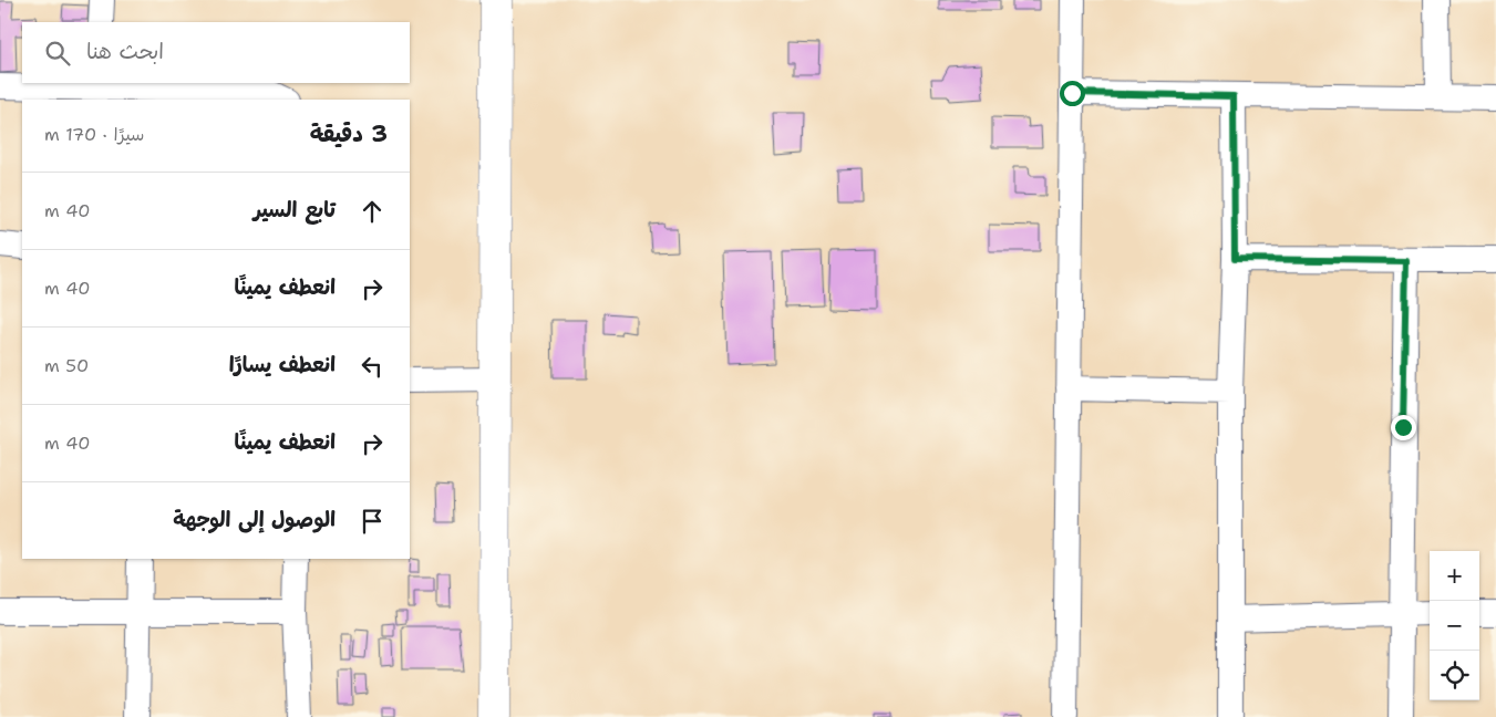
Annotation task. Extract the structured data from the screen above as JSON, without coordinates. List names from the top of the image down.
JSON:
{
  "page": {
    "search": "ابحث هنا",
    "heading": ["3 دقيقة", "سيرًا · 170 m"],
    "list": [
      ["تابع السير", "40 m"],
      ["انعطف يمينًا", "40 m"],
      ["انعطف يسارًا", "50 m"],
      ["انعطف يمينًا", "40 m"],
      "الوصول إلى الوجهة"
    ],
    "map_buttons": ["+", "−"]
  }
}
